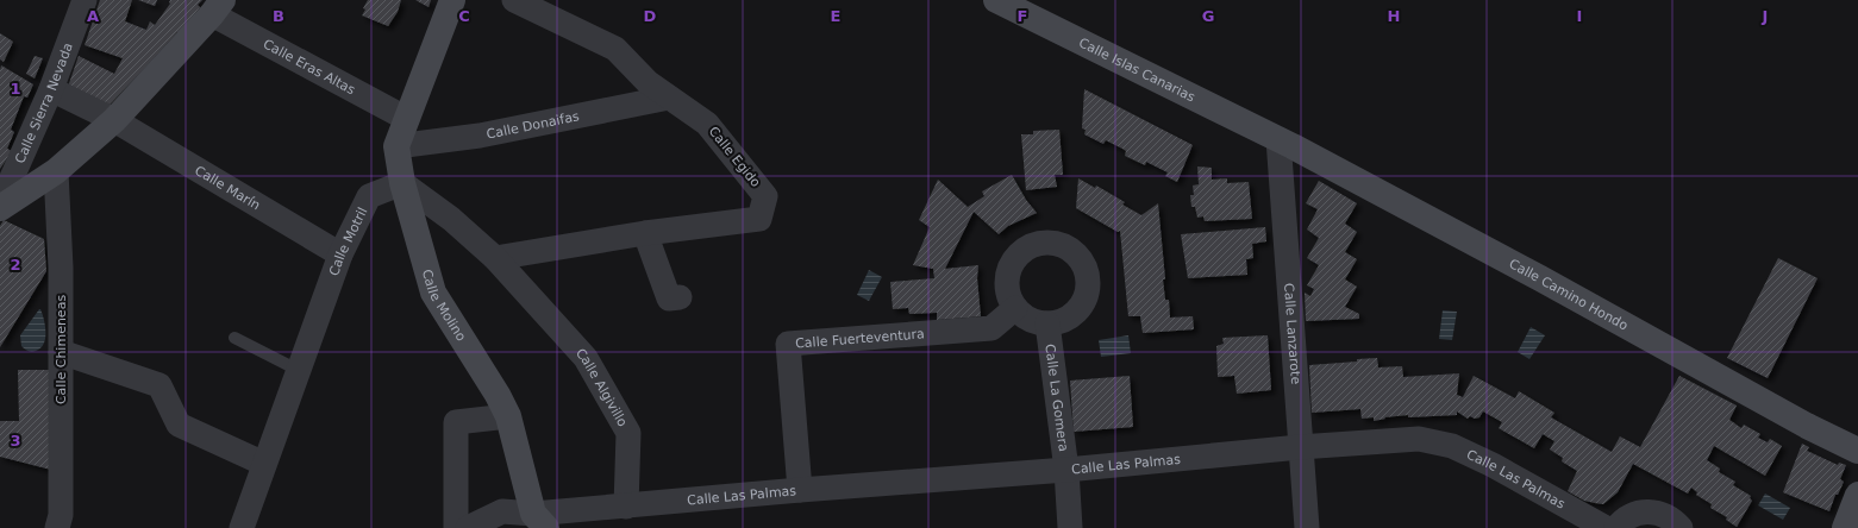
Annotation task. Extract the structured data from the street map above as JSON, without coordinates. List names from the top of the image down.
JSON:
{
  "streets": {
    "street": [
      "Calle Eras Altas",
      "Calle Islas Canarias",
      "Calle Sierra Nevada",
      "Calle Donaifas",
      "Calle Egido",
      "Calle Marín",
      "Calle Motril",
      "Calle Camino Hondo",
      "Calle Molino",
      "Calle Lanzarote",
      "Calle Fuerteventura",
      "Calle Chimeneas",
      "Calle Algivillo",
      "Calle La Gomera",
      "Calle Las Palmas"
    ]
  },
  "crossings": [
    ["Calle Islas Canarias", "Calle Camino Hondo"],
    ["Calle Islas Canarias", "Calle Lanzarote"],
    ["Calle Sierra Nevada", "Calle Marín"],
    ["Calle Donaifas", "Calle Egido"],
    ["Calle Egido", "Calle Algivillo"],
    ["Calle Marín", "Calle Motril"],
    ["Calle Motril", "Calle Molino"],
    ["Calle Motril", "Calle Algivillo"],
    ["Calle Camino Hondo", "Calle Lanzarote"],
    ["Calle Molino", "Calle Algivillo"],
    ["Calle Lanzarote", "Calle Las Palmas"],
    ["Calle Fuerteventura", "Calle La Gomera"],
    ["Calle Fuerteventura", "Calle Las Palmas"],
    ["Calle Algivillo", "Calle Las Palmas"],
    ["Calle La Gomera", "Calle Las Palmas"]
  ],
  "grid": {
    "columns": [
      "A",
      "B",
      "C",
      "D",
      "E",
      "F",
      "G",
      "H",
      "I",
      "J"
    ],
    "rows": ["1", "2", "3"]
  }
}
